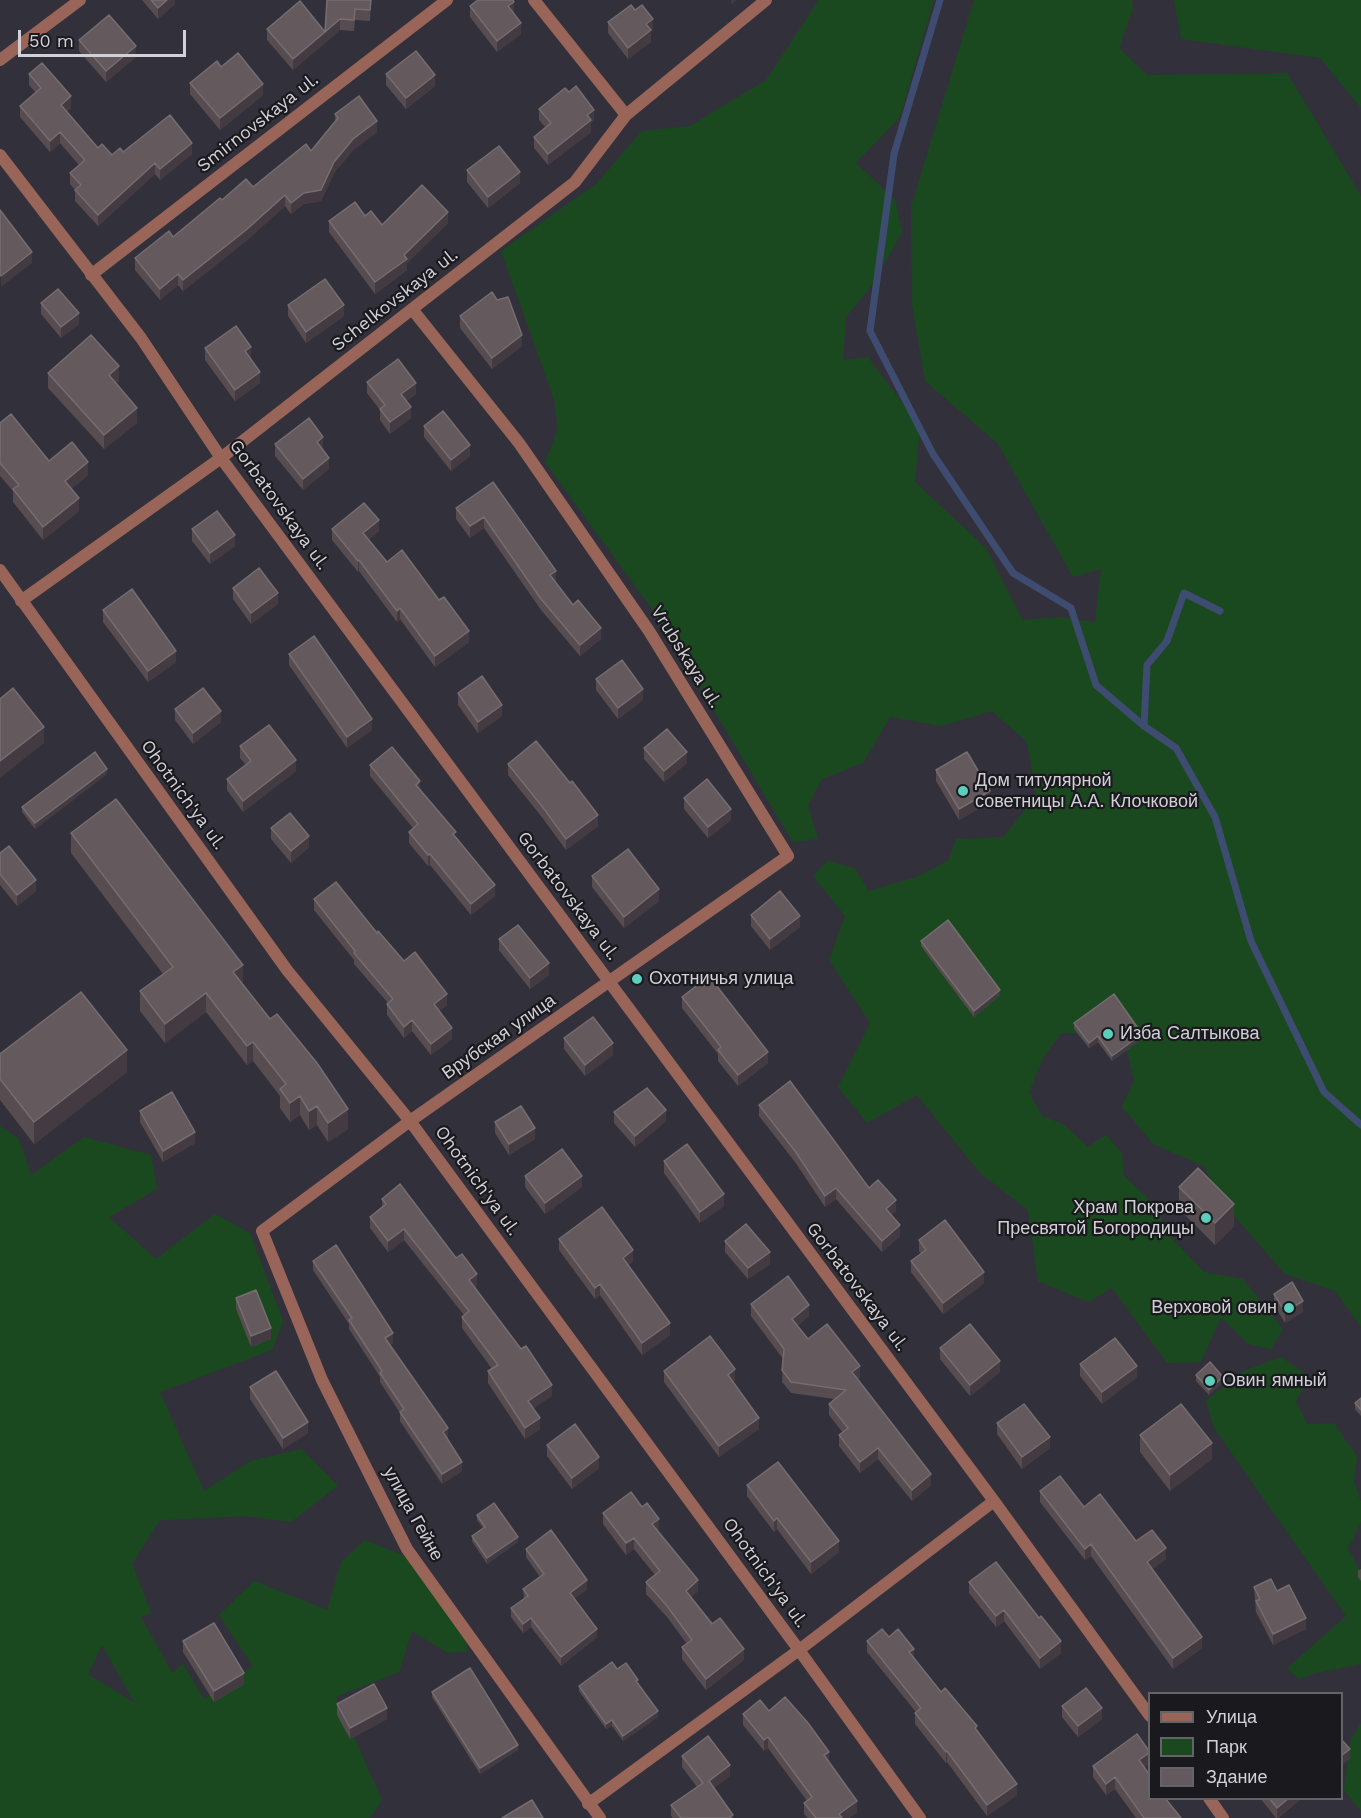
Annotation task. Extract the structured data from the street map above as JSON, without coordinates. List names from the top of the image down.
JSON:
{
  "streets": {
    "street": [
      "Smirnovskaya ul.",
      "Schelkovskaya ul.",
      "Gorbatovskaya ul.",
      "Vrubskaya ul.",
      "Ohotnich'ya ul.",
      "Врубская улица",
      "улица Гейне"
    ]
  },
  "crossings": [
    ["Smirnovskaya ul.", "Gorbatovskaya ul."],
    ["Schelkovskaya ul.", "Gorbatovskaya ul."],
    ["Schelkovskaya ul.", "Vrubskaya ul."],
    ["Schelkovskaya ul.", "Ohotnich'ya ul."],
    ["Gorbatovskaya ul.", "Vrubskaya ul."],
    ["Gorbatovskaya ul.", "Врубская улица"],
    ["Vrubskaya ul.", "Врубская улица"],
    ["Ohotnich'ya ul.", "Врубская улица"],
    ["Врубская улица", "улица Гейне"]
  ],
  "places": [
    "Дом титулярной советницы А.А. Клочковой",
    "Охотничья улица",
    "Изба Салтыкова",
    "Храм Покрова Пресвятой Богородицы",
    "Верховой овин",
    "Овин ямный"
  ],
  "legend": ["Улица", "Парк", "Здание"],
  "scale_bar": "50 m"
}
